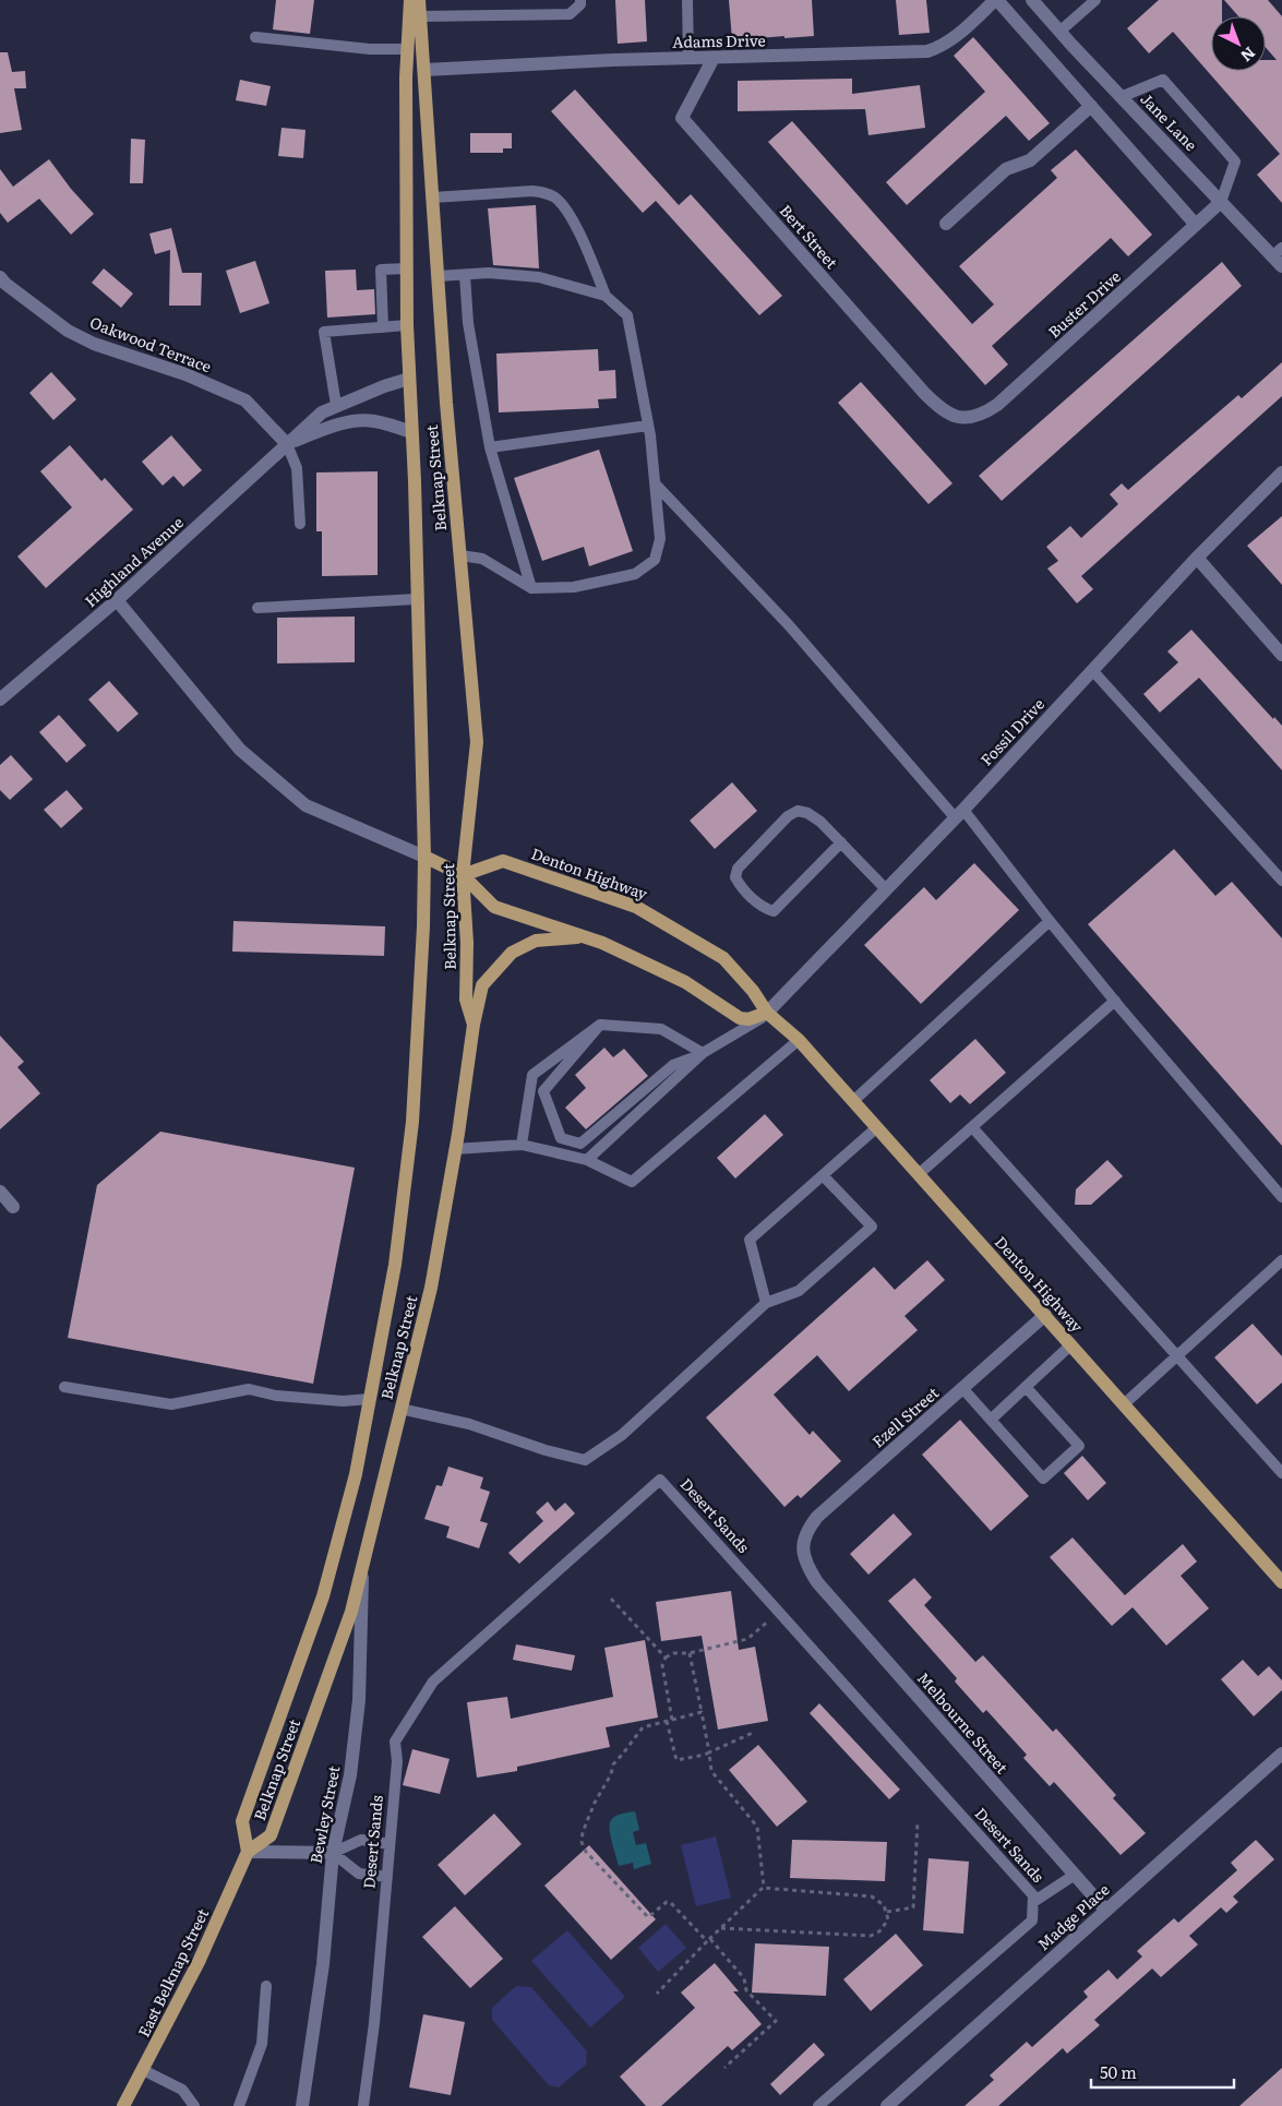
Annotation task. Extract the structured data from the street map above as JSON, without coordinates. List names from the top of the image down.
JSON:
{
  "streets": {
    "main road": ["Belknap Street", "Denton Highway", "East Belknap Street"],
    "street": [
      "Adams Drive",
      "Jane Lane",
      "Bert Street",
      "Buster Drive",
      "Oakwood Terrace",
      "Highland Avenue",
      "Fossil Drive",
      "Ezell Street",
      "Melbourne Street",
      "Bewley Street",
      "Madge Place"
    ],
    "lane": ["Desert Sands"]
  },
  "crossings": [
    ["Adams Drive", "Bert Street"],
    ["Adams Drive", "Belknap Street"],
    ["Jane Lane", "Buster Drive"],
    ["Bert Street", "Buster Drive"],
    ["Oakwood Terrace", "Highland Avenue"],
    ["Belknap Street", "Denton Highway"],
    ["Belknap Street", "Bewley Street"],
    ["Belknap Street", "East Belknap Street"],
    ["Fossil Drive", "Denton Highway"],
    ["Denton Highway", "Ezell Street"],
    ["Ezell Street", "Melbourne Street"],
    ["Melbourne Street", "Madge Place"]
  ],
  "scale_bar": "50 m",
  "north": "bottom right"
}
